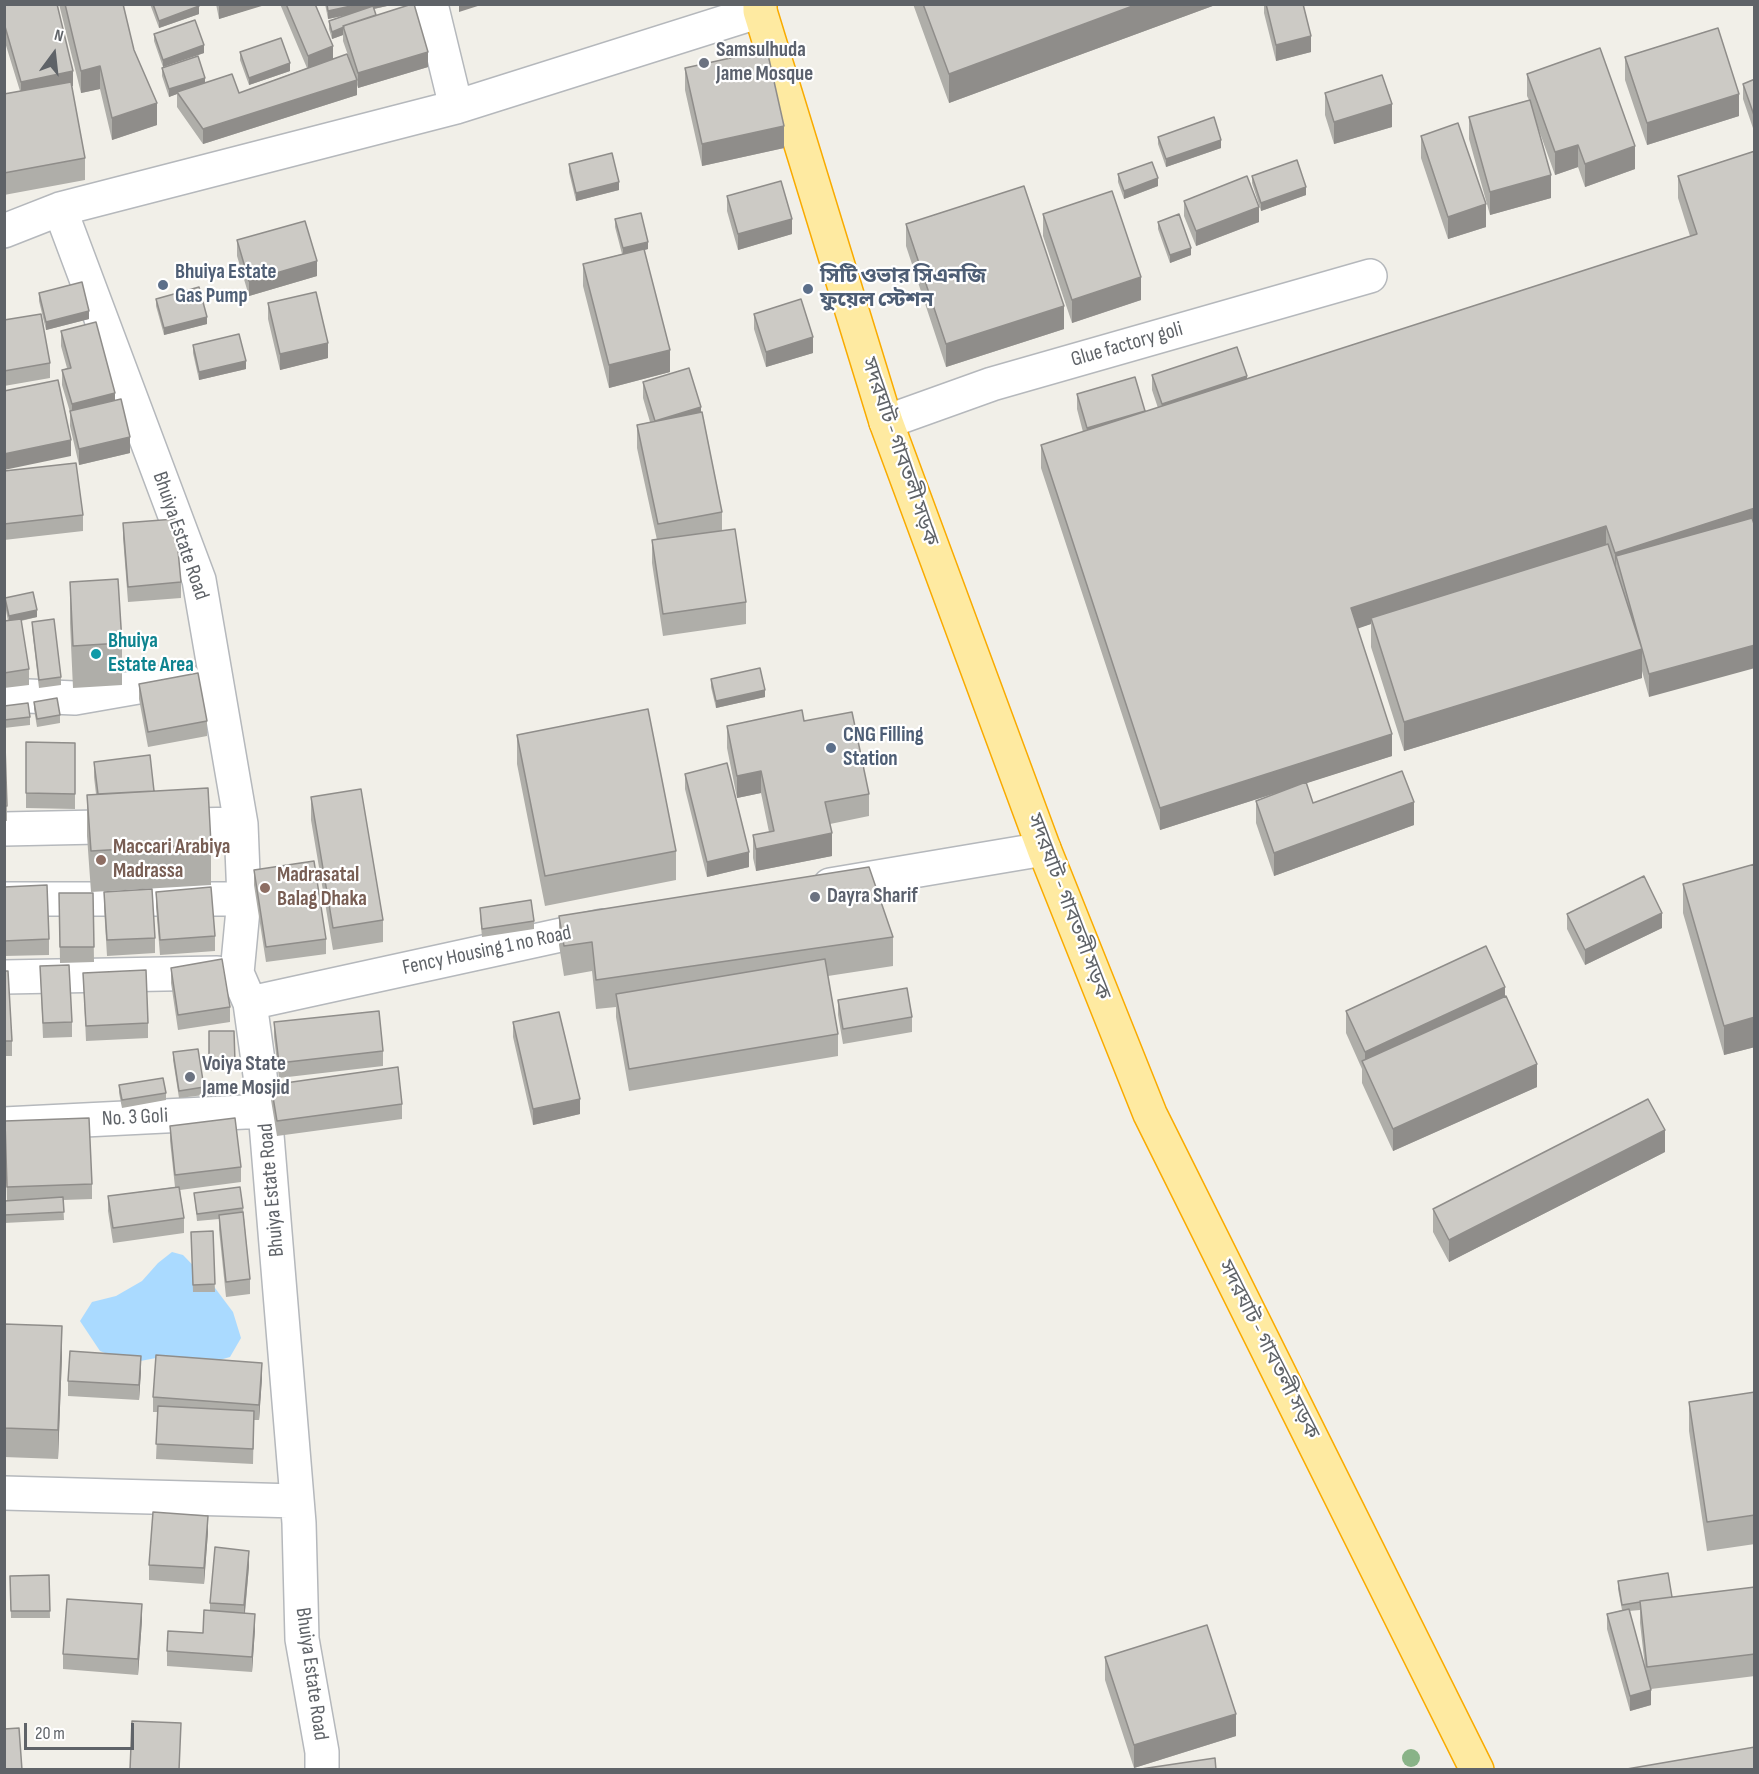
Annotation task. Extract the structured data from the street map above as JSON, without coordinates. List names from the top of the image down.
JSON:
{
  "streets": {
    "highway": ["সদরঘাট - গাবতলী সড়ক"],
    "street": [
      "Glue factory goli",
      "Bhuiya Estate Road",
      "Fency Housing 1 no Road",
      "No. 3 Goli"
    ]
  },
  "crossings": [
    ["Glue factory goli", "সদরঘাট - গাবতলী সড়ক"],
    ["Bhuiya Estate Road", "Fency Housing 1 no Road"],
    ["Bhuiya Estate Road", "No. 3 Goli"]
  ],
  "places": [
    "Samsulhuda Jame Mosque",
    "Bhuiya Estate Gas Pump",
    "সিটি ওভার সিএনজি ফুয়েল স্টেশন",
    "Bhuiya Estate Area",
    "CNG Filling Station",
    "Maccari Arabiya Madrassa",
    "Madrasatal Balag Dhaka",
    "Dayra Sharif",
    "Voiya State Jame Mosjid"
  ],
  "scale_bar": "20 m",
  "north": "top"
}
